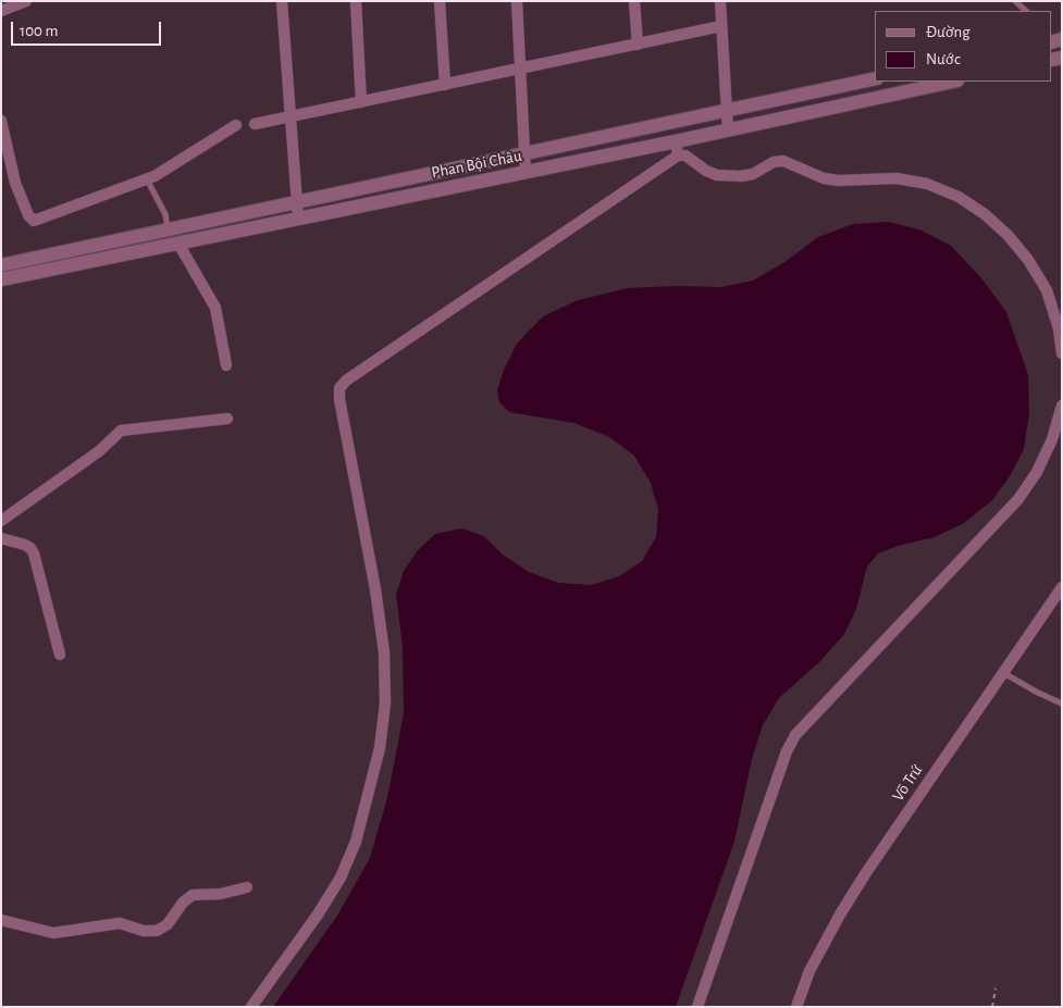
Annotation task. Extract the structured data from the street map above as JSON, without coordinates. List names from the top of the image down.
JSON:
{
  "streets": {
    "street": ["Phan Bội Châu", "Võ Trứ"]
  },
  "legend": ["Đường", "Nước"],
  "scale_bar": "100 m"
}
